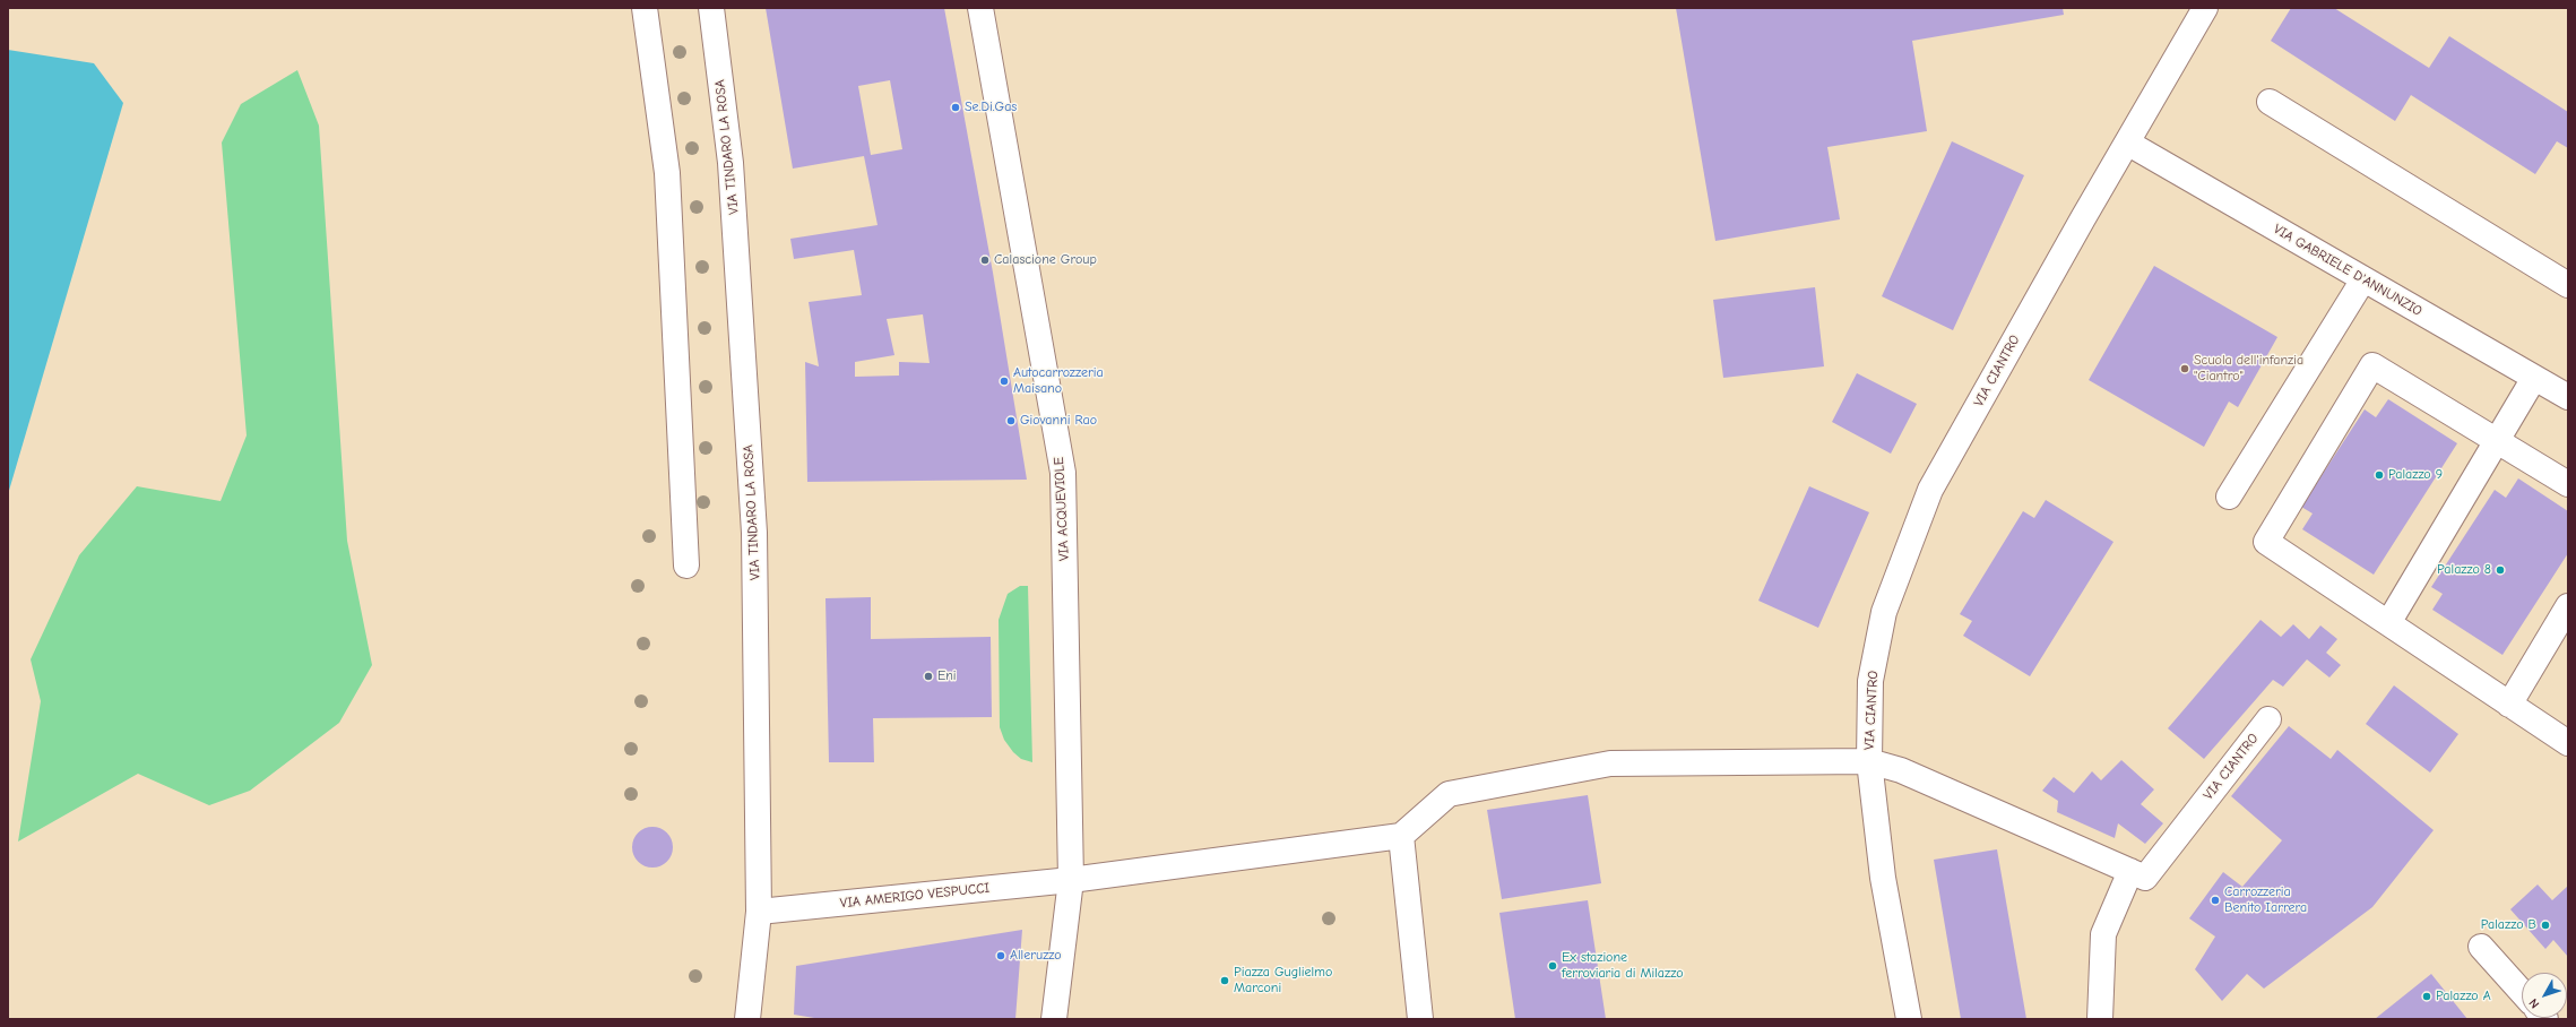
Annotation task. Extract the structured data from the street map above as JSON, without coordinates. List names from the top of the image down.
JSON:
{
  "streets": {
    "street": [
      "VIA TINDARO LA ROSA",
      "VIA GABRIELE D'ANNUNZIO",
      "VIA CIANTRO",
      "VIA ACQUEVIOLE",
      "VIA AMERIGO VESPUCCI"
    ]
  },
  "crossings": [
    ["VIA TINDARO LA ROSA", "VIA AMERIGO VESPUCCI"],
    ["VIA GABRIELE D'ANNUNZIO", "VIA CIANTRO"],
    ["VIA ACQUEVIOLE", "VIA AMERIGO VESPUCCI"]
  ],
  "places": [
    "Se.Di.Gas",
    "Calascione Group",
    "Scuola dell'infanzia \"Ciantro\"",
    "Autocarrozzeria Maisano",
    "Giovanni Rao",
    "Palazzo 9",
    "Palazzo 8",
    "Eni",
    "Carrozzeria Benito Iarrera",
    "Palazzo B",
    "Alleruzzo",
    "Ex stazione ferroviaria di Milazzo",
    "Piazza Guglielmo Marconi",
    "Palazzo A"
  ],
  "north": "bottom left"
}
